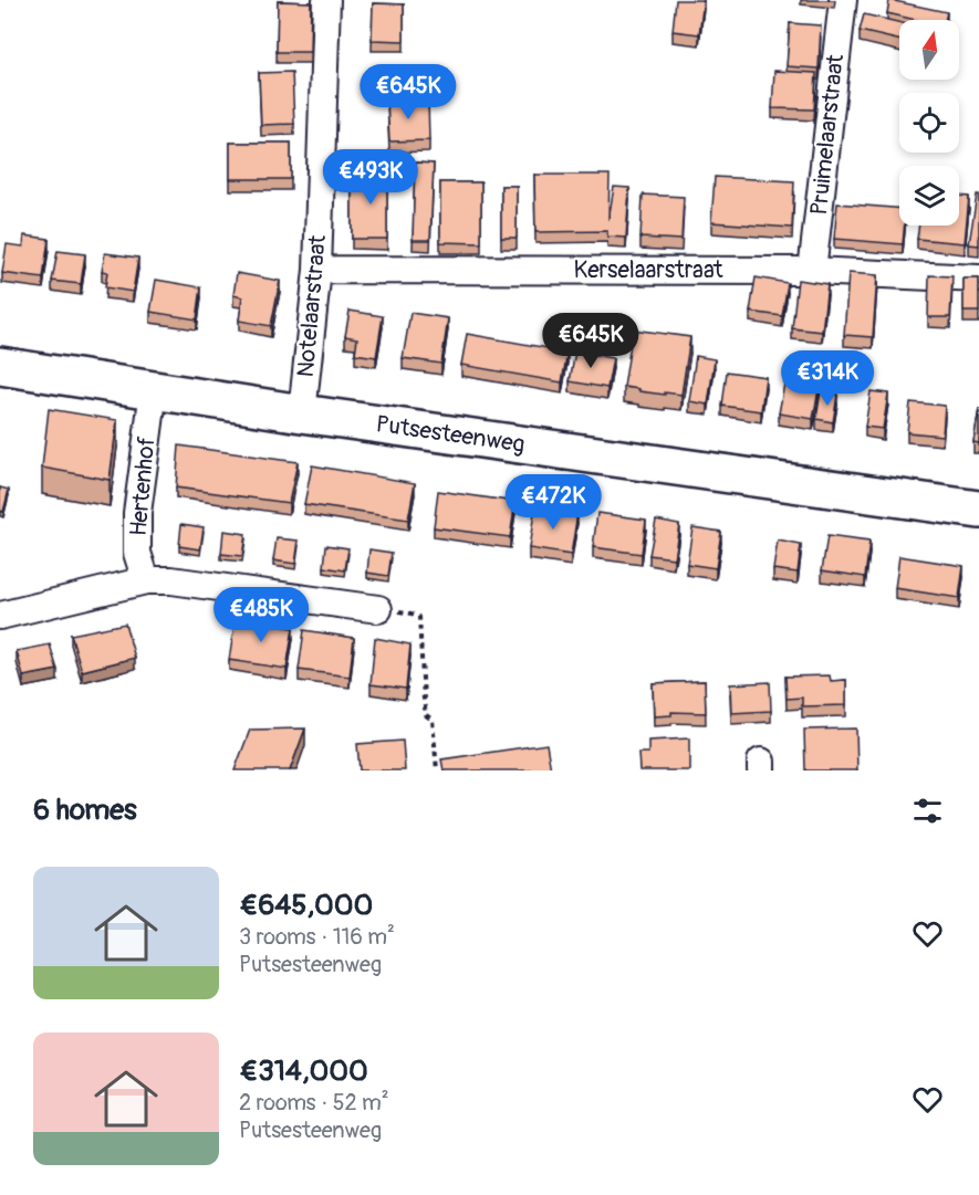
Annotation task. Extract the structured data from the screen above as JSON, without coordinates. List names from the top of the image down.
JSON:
{
  "streets": {
    "main road": ["Putsesteenweg"],
    "street": [
      "Pruimelaarstraat",
      "Kerselaarstraat",
      "Notelaarstraat",
      "Hertenhof"
    ]
  },
  "crossings": [
    ["Pruimelaarstraat", "Kerselaarstraat"],
    ["Kerselaarstraat", "Notelaarstraat"],
    ["Notelaarstraat", "Putsesteenweg"],
    ["Putsesteenweg", "Hertenhof"]
  ],
  "north": "top",
  "page": {
    "price": [
      "€645K",
      "€493K",
      "€645K",
      "€314K",
      "€472K",
      "€485K"
    ],
    "heading": "6 homes",
    "list": [
      {
        "name": "€645,000",
        "note": "3 rooms · 116 m² · Putsesteenweg"
      },
      {
        "name": "€314,000",
        "note": "2 rooms · 52 m² · Putsesteenweg"
      }
    ]
  }
}
